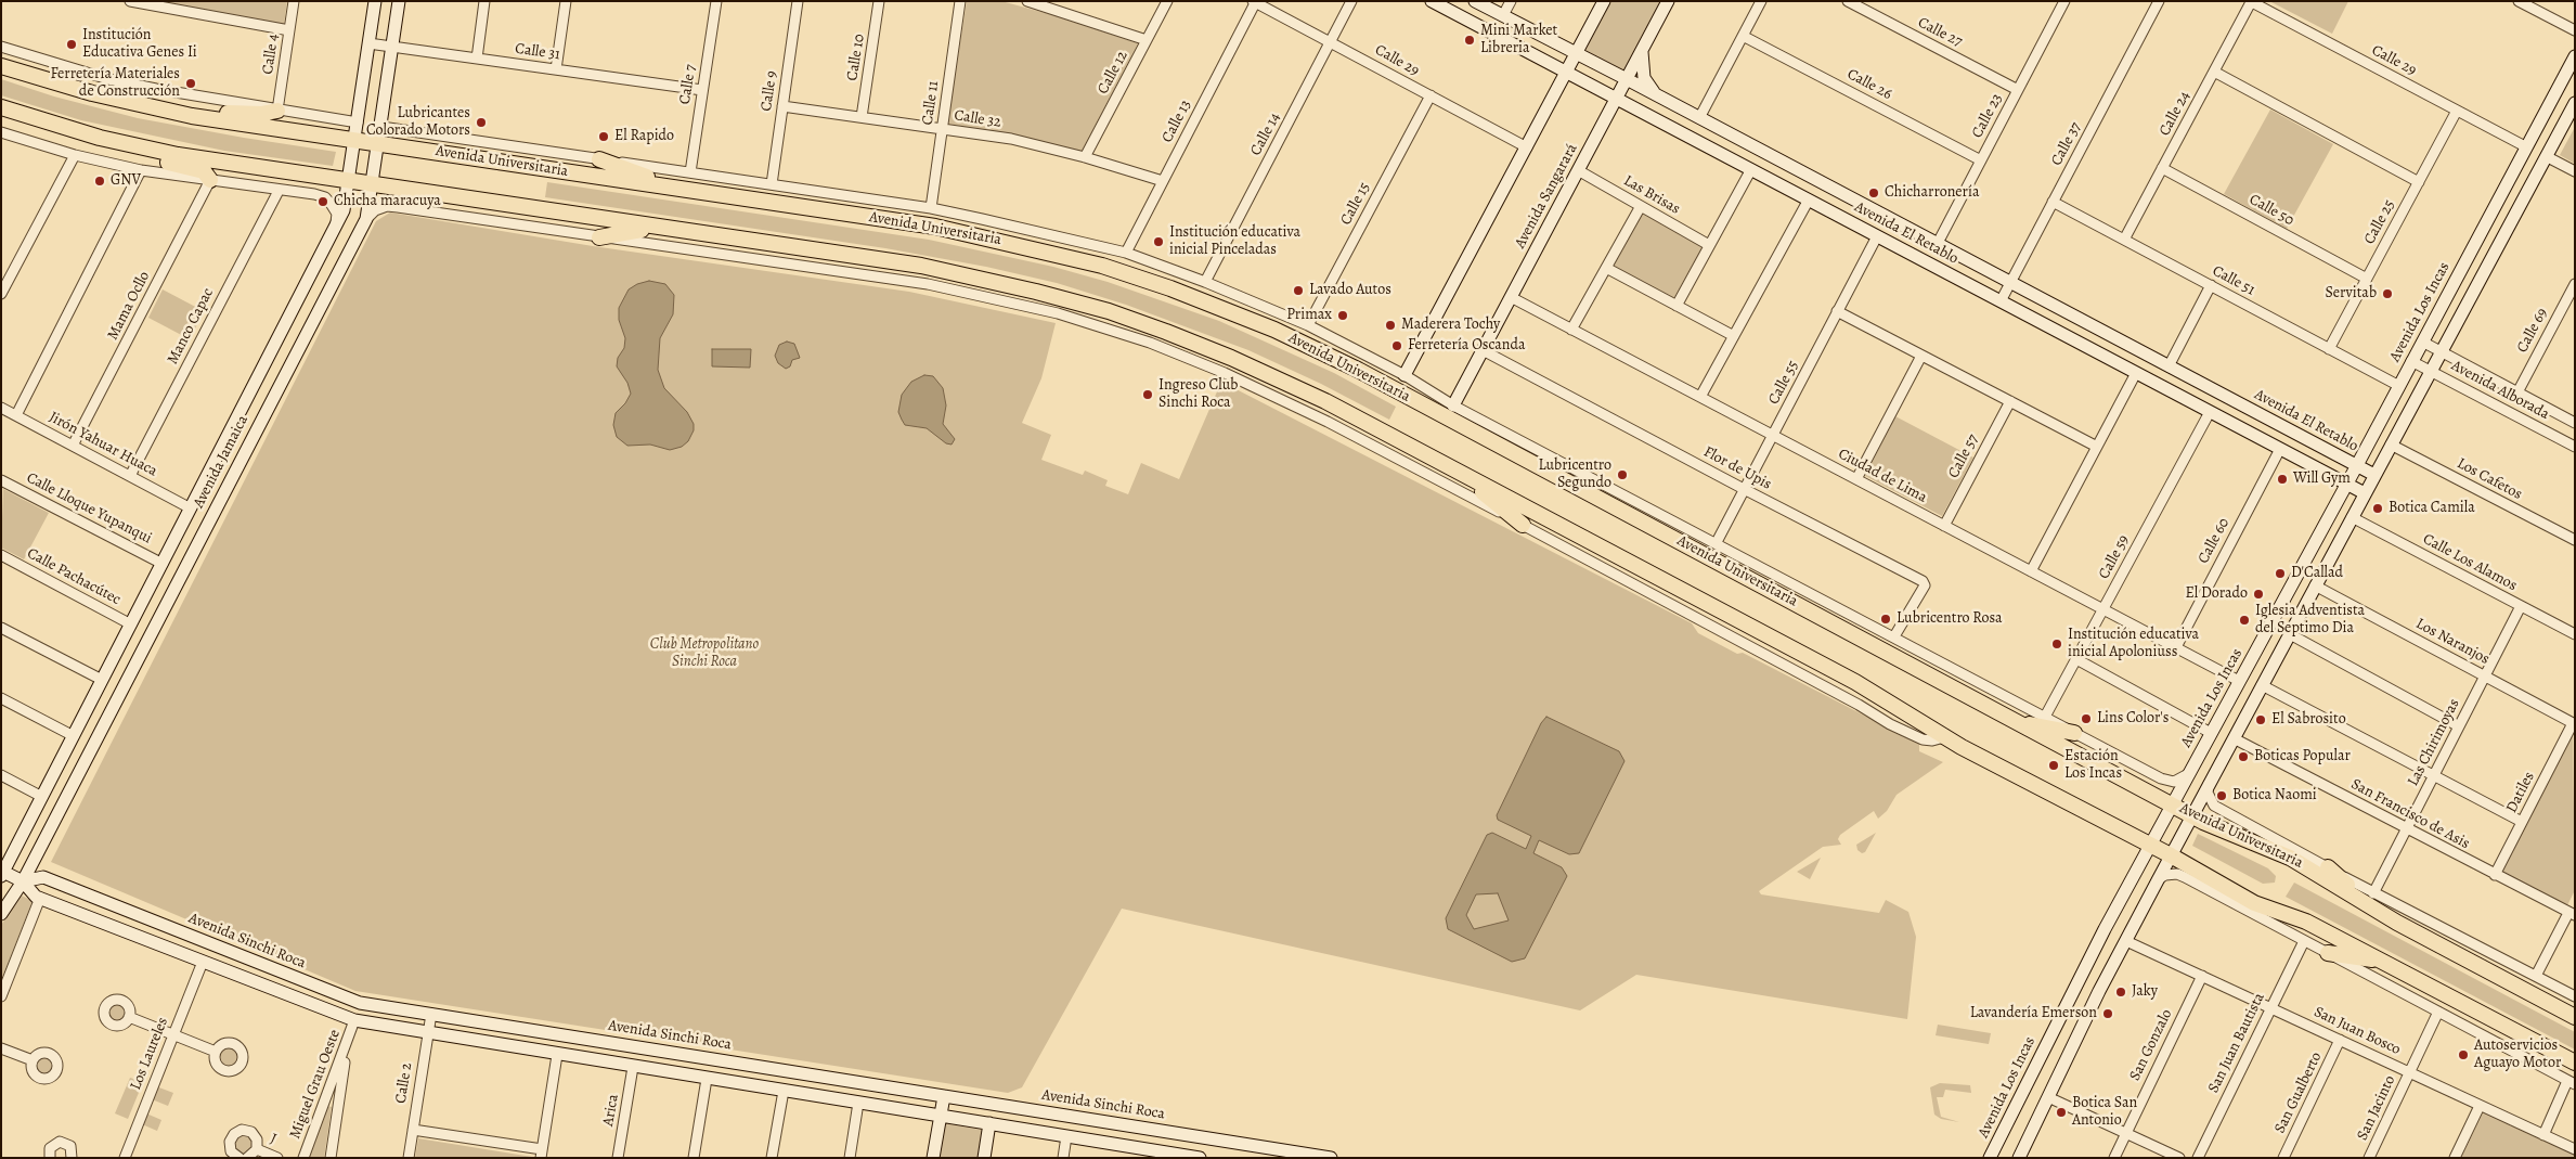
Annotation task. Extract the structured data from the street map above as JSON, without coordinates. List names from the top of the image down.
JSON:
{
  "streets": {
    "main road": [
      "Avenida Universitaria",
      "Avenida Sangarará",
      "Avenida El Retablo",
      "Avenida Los Incas",
      "Avenida Jamaica",
      "Avenida Sinchi Roca"
    ],
    "street": [
      "Calle 27",
      "Calle 31",
      "Calle 4",
      "Calle 10",
      "Calle 29",
      "Calle 12",
      "Calle 7",
      "Calle 26",
      "Calle 9",
      "Calle 11",
      "Calle 24",
      "Calle 23",
      "Calle 32",
      "Calle 13",
      "Calle 14",
      "Calle 37",
      "Las Brisas",
      "Calle 15",
      "Calle 50",
      "Calle 25",
      "Calle 51",
      "Mama Ocllo",
      "Manco Capac",
      "Calle 69",
      "Calle 55",
      "Avenida Alborada",
      "Jirón Yahuar Huaca",
      "Calle 57",
      "Flor de Upis",
      "Ciudad de Lima",
      "Los Cafetos",
      "Calle Lloque Yupanqui",
      "Calle 60",
      "Calle 59",
      "Calle Los Alamos",
      "Calle Pachacútec",
      "Los Naranjos",
      "Las Chirimoyas",
      "Datiles",
      "San Francisco de Asis",
      "San Juan Bosco",
      "San Juan Bautista",
      "San Gonzalo",
      "Los Laureles",
      "Calle 2",
      "Miguel Grau Oeste",
      "San Gualberto",
      "San Jacinto",
      "Arica",
      "J"
    ]
  },
  "crossings": [
    ["Calle 27", "Calle 23"],
    ["Calle 31", "Calle 7"],
    ["Calle 31", "Avenida Jamaica"],
    ["Calle 10", "Calle 32"],
    ["Calle 29", "Calle 24"],
    ["Calle 29", "Calle 13"],
    ["Calle 29", "Calle 14"],
    ["Calle 29", "Calle 15"],
    ["Calle 29", "Calle 25"],
    ["Calle 29", "Avenida Los Incas"],
    ["Calle 12", "Calle 32"],
    ["Calle 7", "Avenida Universitaria"],
    ["Calle 26", "Calle 23"],
    ["Calle 9", "Calle 32"],
    ["Calle 9", "Avenida Universitaria"],
    ["Calle 11", "Calle 32"],
    ["Calle 11", "Avenida Universitaria"],
    ["Calle 24", "Calle 50"],
    ["Calle 24", "Calle 51"],
    ["Calle 23", "Avenida El Retablo"],
    ["Calle 32", "Calle 13"],
    ["Calle 13", "Avenida Universitaria"],
    ["Calle 14", "Avenida Universitaria"],
    ["Calle 37", "Avenida El Retablo"],
    ["Calle 37", "Calle 51"],
    ["Avenida Universitaria", "Avenida Sangarará"],
    ["Avenida Universitaria", "Calle 15"],
    ["Avenida Universitaria", "Avenida Los Incas"],
    ["Avenida Universitaria", "Calle 55"],
    ["Avenida Universitaria", "Avenida Jamaica"],
    ["Avenida Universitaria", "Flor de Upis"],
    ["Avenida Universitaria", "Calle 59"],
    ["Avenida Universitaria", "Las Chirimoyas"],
    ["Las Brisas", "Avenida Sangarará"],
    ["Avenida Sangarará", "Avenida El Retablo"],
    ["Avenida Sangarará", "Flor de Upis"],
    ["Avenida Sangarará", "Ciudad de Lima"],
    ["Calle 50", "Calle 25"],
    ["Calle 25", "Calle 51"],
    ["Avenida El Retablo", "Avenida Los Incas"],
    ["Avenida El Retablo", "Calle 55"],
    ["Avenida El Retablo", "Calle 60"],
    ["Avenida El Retablo", "Calle 59"],
    ["Calle 51", "Avenida Los Incas"],
    ["Mama Ocllo", "Jirón Yahuar Huaca"],
    ["Avenida Los Incas", "Avenida Alborada"],
    ["Avenida Los Incas", "Ciudad de Lima"],
    ["Manco Capac", "Jirón Yahuar Huaca"],
    ["Calle 69", "Avenida Alborada"],
    ["Calle 55", "Flor de Upis"],
    ["Calle 55", "Ciudad de Lima"],
    ["Jirón Yahuar Huaca", "Avenida Jamaica"],
    ["Calle 57", "Ciudad de Lima"],
    ["Avenida Jamaica", "Calle Lloque Yupanqui"],
    ["Avenida Jamaica", "Calle Pachacútec"],
    ["Avenida Jamaica", "Avenida Sinchi Roca"],
    ["Ciudad de Lima", "Calle 60"],
    ["Ciudad de Lima", "Calle 59"],
    ["Calle Los Alamos", "Las Chirimoyas"],
    ["Los Naranjos", "Las Chirimoyas"],
    ["Los Naranjos", "Datiles"],
    ["Las Chirimoyas", "San Francisco de Asis"],
    ["Datiles", "San Francisco de Asis"],
    ["Avenida Sinchi Roca", "Calle 2"],
    ["San Juan Bosco", "San Juan Bautista"],
    ["San Juan Bosco", "San Gonzalo"],
    ["San Juan Bosco", "San Gualberto"],
    ["San Juan Bosco", "San Jacinto"]
  ],
  "parks": ["Club Metropolitano Sinchi Roca"],
  "places": [
    "Mini Market Libreria",
    "Institución Educativa Genes Ii",
    "Ferretería Materiales de Construcción",
    "Lubricantes Colorado Motors",
    "El Rapido",
    "GNV",
    "Chicharronería",
    "Chicha maracuya",
    "Institución educativa inicial Pinceladas",
    "Lavado Autos",
    "Servitab",
    "Primax",
    "Maderera Tochy",
    "Ferretería Oscanda",
    "Ingreso Club Sinchi Roca",
    "Lubricentro Segundo",
    "Will Gym",
    "Botica Camila",
    "D'Callad",
    "El Dorado",
    "Lubricentro Rosa",
    "Iglesia Adventista del Septimo Dia",
    "Institución educativa inicial Apoloniuss",
    "Lins Color's",
    "El Sabrosito",
    "Boticas Popular",
    "Estación Los Incas",
    "Botica Naomi",
    "Jaky",
    "Lavandería Emerson",
    "Autoservicios Aguayo Motor",
    "Botica San Antonio"
  ]
}
